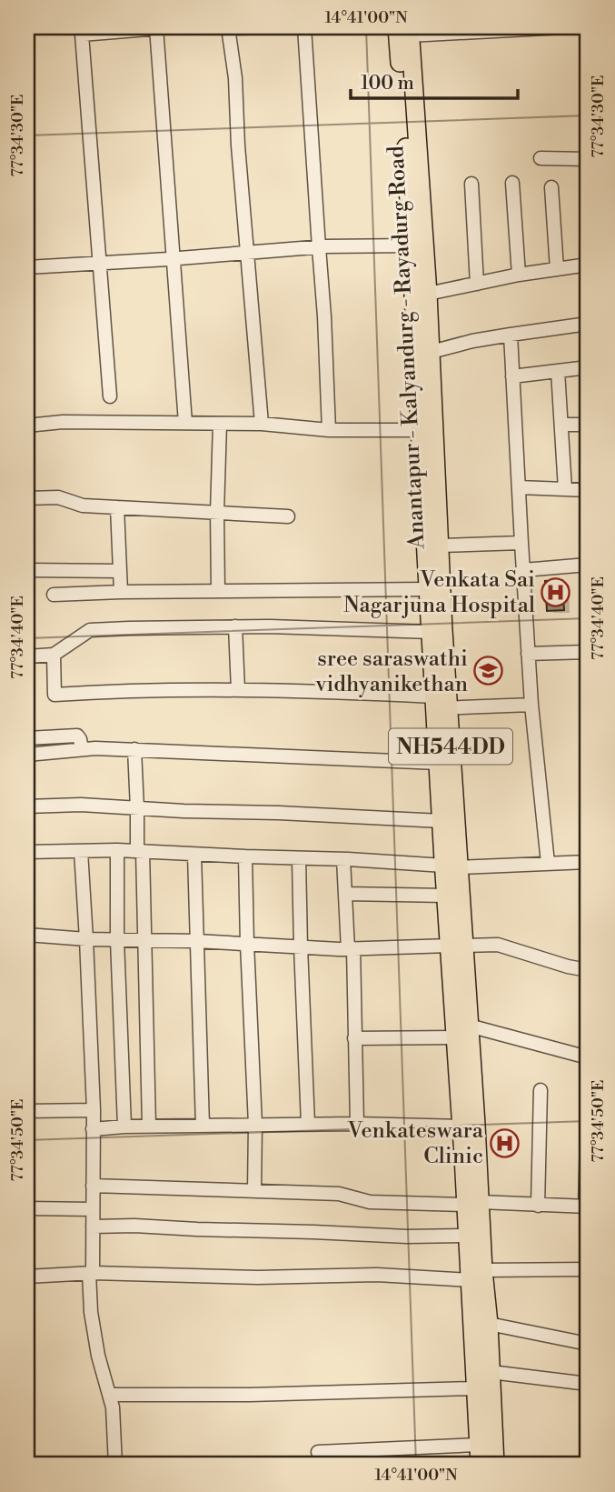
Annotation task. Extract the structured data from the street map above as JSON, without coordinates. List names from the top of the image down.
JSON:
{
  "streets": {
    "highway": ["Anantapur - Kalyandurg - Rayadurg Road", "NH544DD"]
  },
  "places": {
    "hospital": ["Venkata Sai Nagarjuna Hospital", "Venkateswara Clinic"],
    "school or university": ["sree saraswathi vidhyanikethan"]
  },
  "scale_bar": "100 m",
  "coordinates": [
    "14°41'00\"N",
    "77°34'30\"E",
    "77°34'40\"E",
    "77°34'50\"E"
  ]
}
